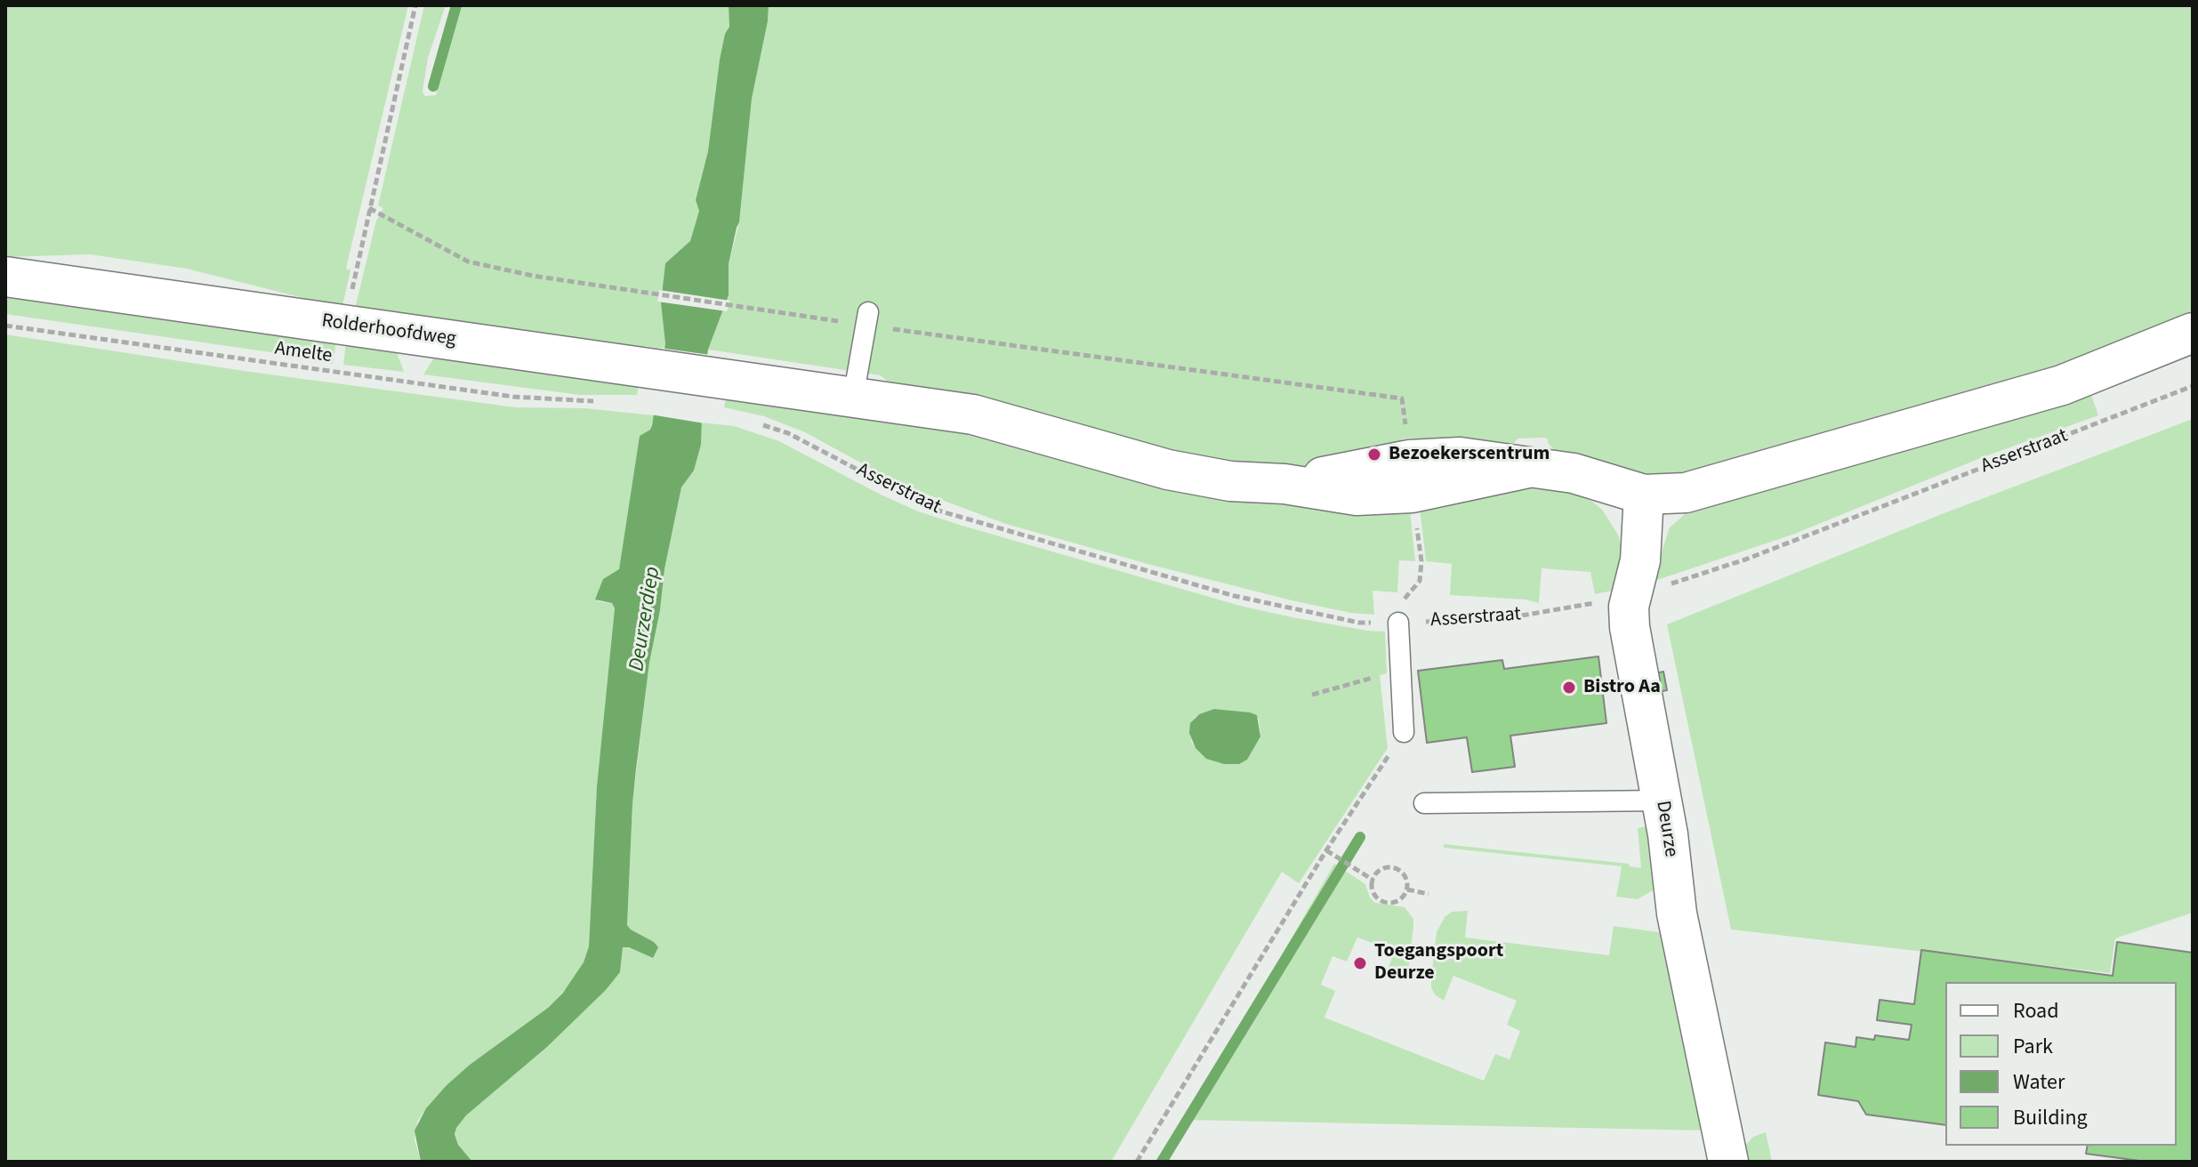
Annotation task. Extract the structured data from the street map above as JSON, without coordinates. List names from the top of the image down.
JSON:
{
  "streets": {
    "main road": ["Rolderhoofdweg", "Deurze"],
    "path": ["Amelte", "Asserstraat"]
  },
  "crossings": [
    ["Asserstraat", "Deurze"]
  ],
  "water": ["Deurzerdiep"],
  "places": ["Bezoekerscentrum", "Bistro Aa", "Toegangspoort Deurze"],
  "legend": [
    "Road",
    "Park",
    "Water",
    "Building"
  ]
}
